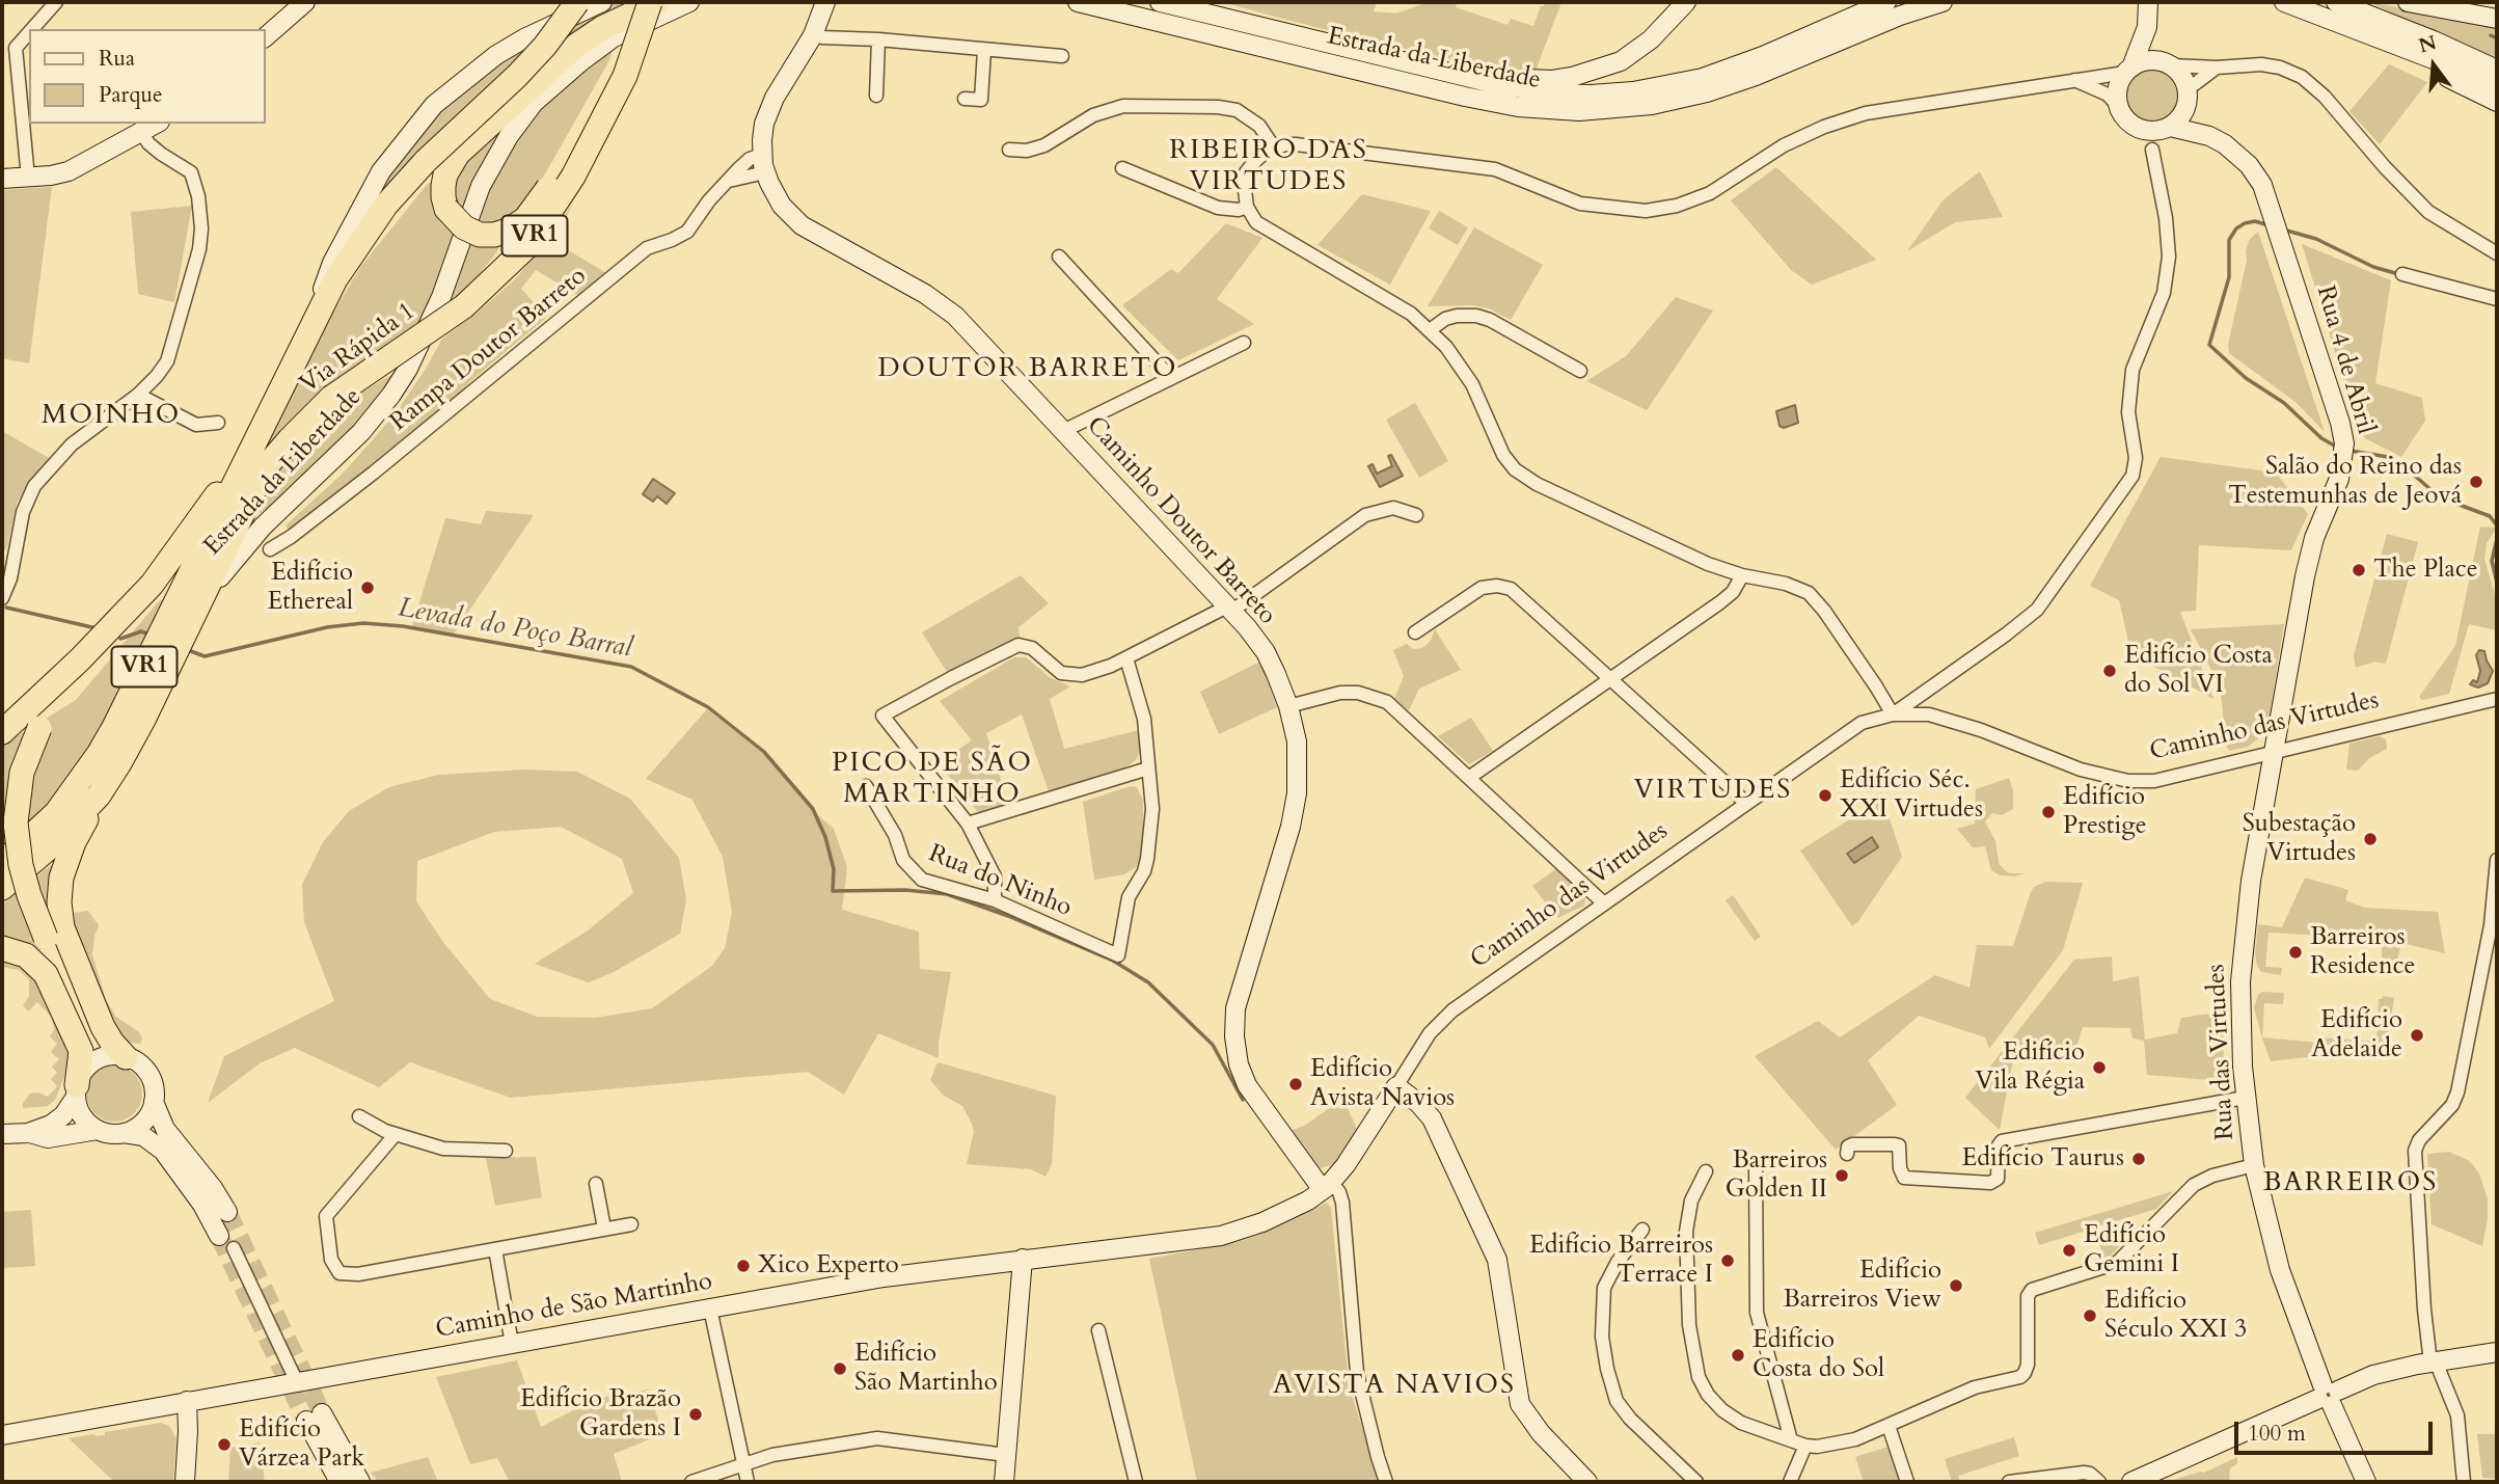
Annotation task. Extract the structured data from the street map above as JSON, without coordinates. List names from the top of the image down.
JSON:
{
  "streets": {
    "highway": ["VR1", "Via Rápida 1"],
    "main road": [
      "Estrada da Liberdade",
      "Rua 4 de Abril",
      "Caminho Doutor Barreto",
      "Caminho das Virtudes",
      "Rua das Virtudes",
      "Caminho de São Martinho"
    ],
    "street": ["Rampa Doutor Barreto", "Rua do Ninho"]
  },
  "crossings": [
    ["Estrada da Liberdade", "Via Rápida 1"],
    ["Rampa Doutor Barreto", "Caminho Doutor Barreto"],
    ["Rua 4 de Abril", "Caminho das Virtudes"],
    ["Rua 4 de Abril", "Rua das Virtudes"],
    ["Caminho Doutor Barreto", "Caminho das Virtudes"],
    ["Caminho Doutor Barreto", "Caminho de São Martinho"],
    ["Caminho das Virtudes", "Rua das Virtudes"],
    ["Caminho das Virtudes", "Caminho de São Martinho"]
  ],
  "districts": [
    "RIBEIRO DAS VIRTUDES",
    "DOUTOR BARRETO",
    "MOINHO",
    "PICO DE SÃO MARTINHO",
    "VIRTUDES",
    "BARREIROS",
    "AVISTA NAVIOS"
  ],
  "water": ["Levada do Poço Barral"],
  "places": [
    "Salão do Reino das Testemunhas de Jeová",
    "The Place",
    "Edifício Ethereal",
    "Edifício Costa do Sol VI",
    "Edifício Séc. XXI Virtudes",
    "Edifício Prestige",
    "Subestação Virtudes",
    "Barreiros Residence",
    "Edifício Adelaide",
    "Edifício Vila Régia",
    "Edifício Avista Navios",
    "Edifício Taurus",
    "Barreiros Golden II",
    "Edifício Gemini I",
    "Edifício Barreiros Terrace I",
    "Xico Experto",
    "Edifício Barreiros View",
    "Edifício Século XXI 3",
    "Edifício Costa do Sol",
    "Edifício São Martinho",
    "Edifício Brazão Gardens I",
    "Edifício Várzea Park"
  ],
  "legend": ["Rua", "Parque"],
  "scale_bar": "100 m",
  "north": "top"
}
